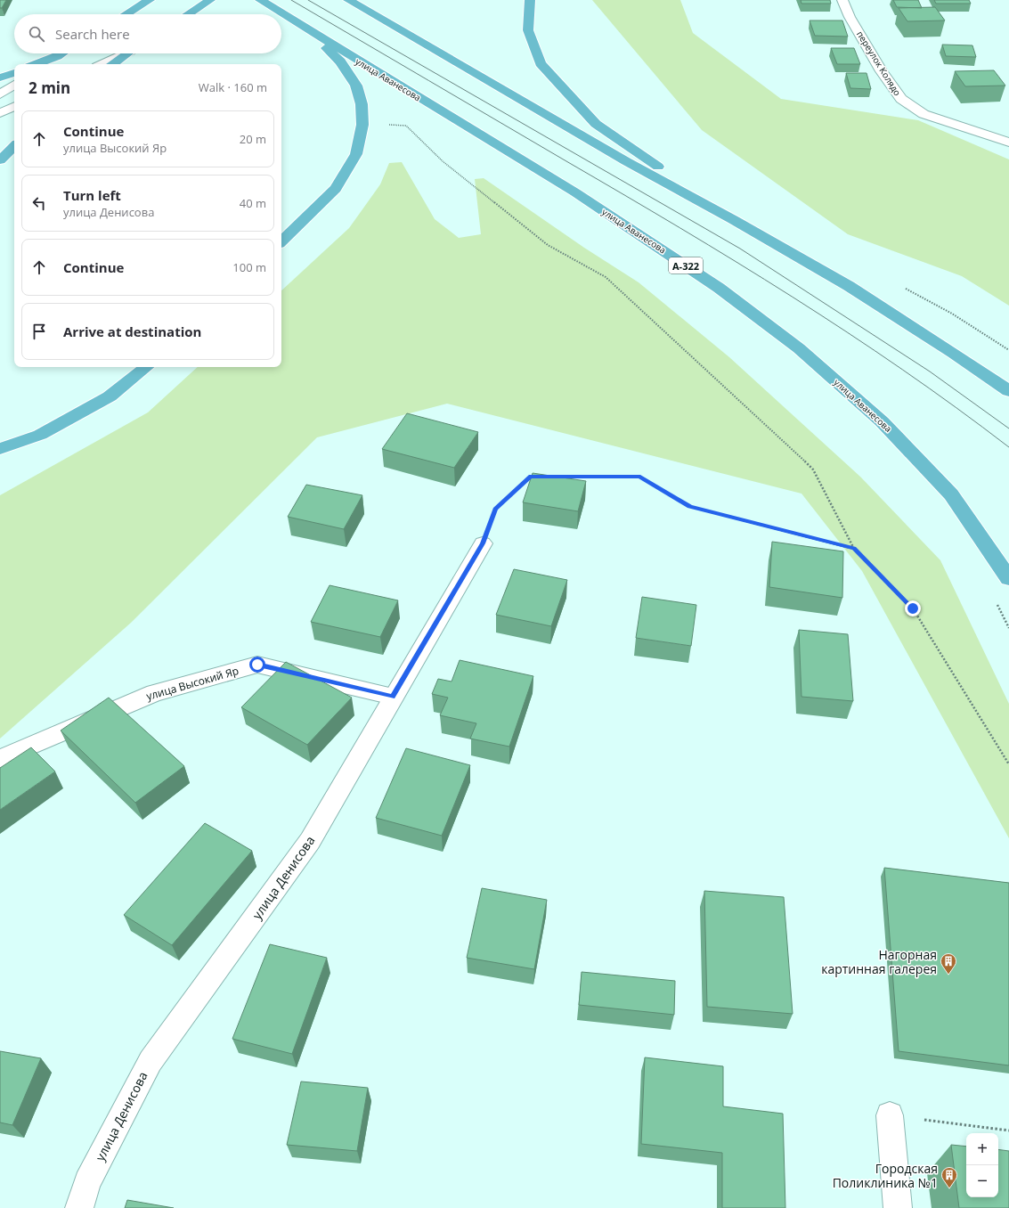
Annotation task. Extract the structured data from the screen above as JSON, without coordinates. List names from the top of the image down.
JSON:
{
  "streets": {
    "highway": ["улица Аванесова", "А-322"],
    "street": ["переулок Колядо", "улица Высокий Яр", "улица Денисова"]
  },
  "crossings": [
    ["улица Высокий Яр", "улица Денисова"]
  ],
  "places": {
    "building": ["Нагорная картинная галерея", "Городская Поликлиника №1"]
  },
  "page": {
    "search": "Search here",
    "heading": ["2 min", "Walk · 160 m"],
    "list": [
      ["Continue", "улица Высокий Яр", "20 m"],
      ["Turn left", "улица Денисова", "40 m"],
      ["Continue", "100 m"],
      "Arrive at destination"
    ],
    "map_buttons": ["+", "−"]
  }
}
